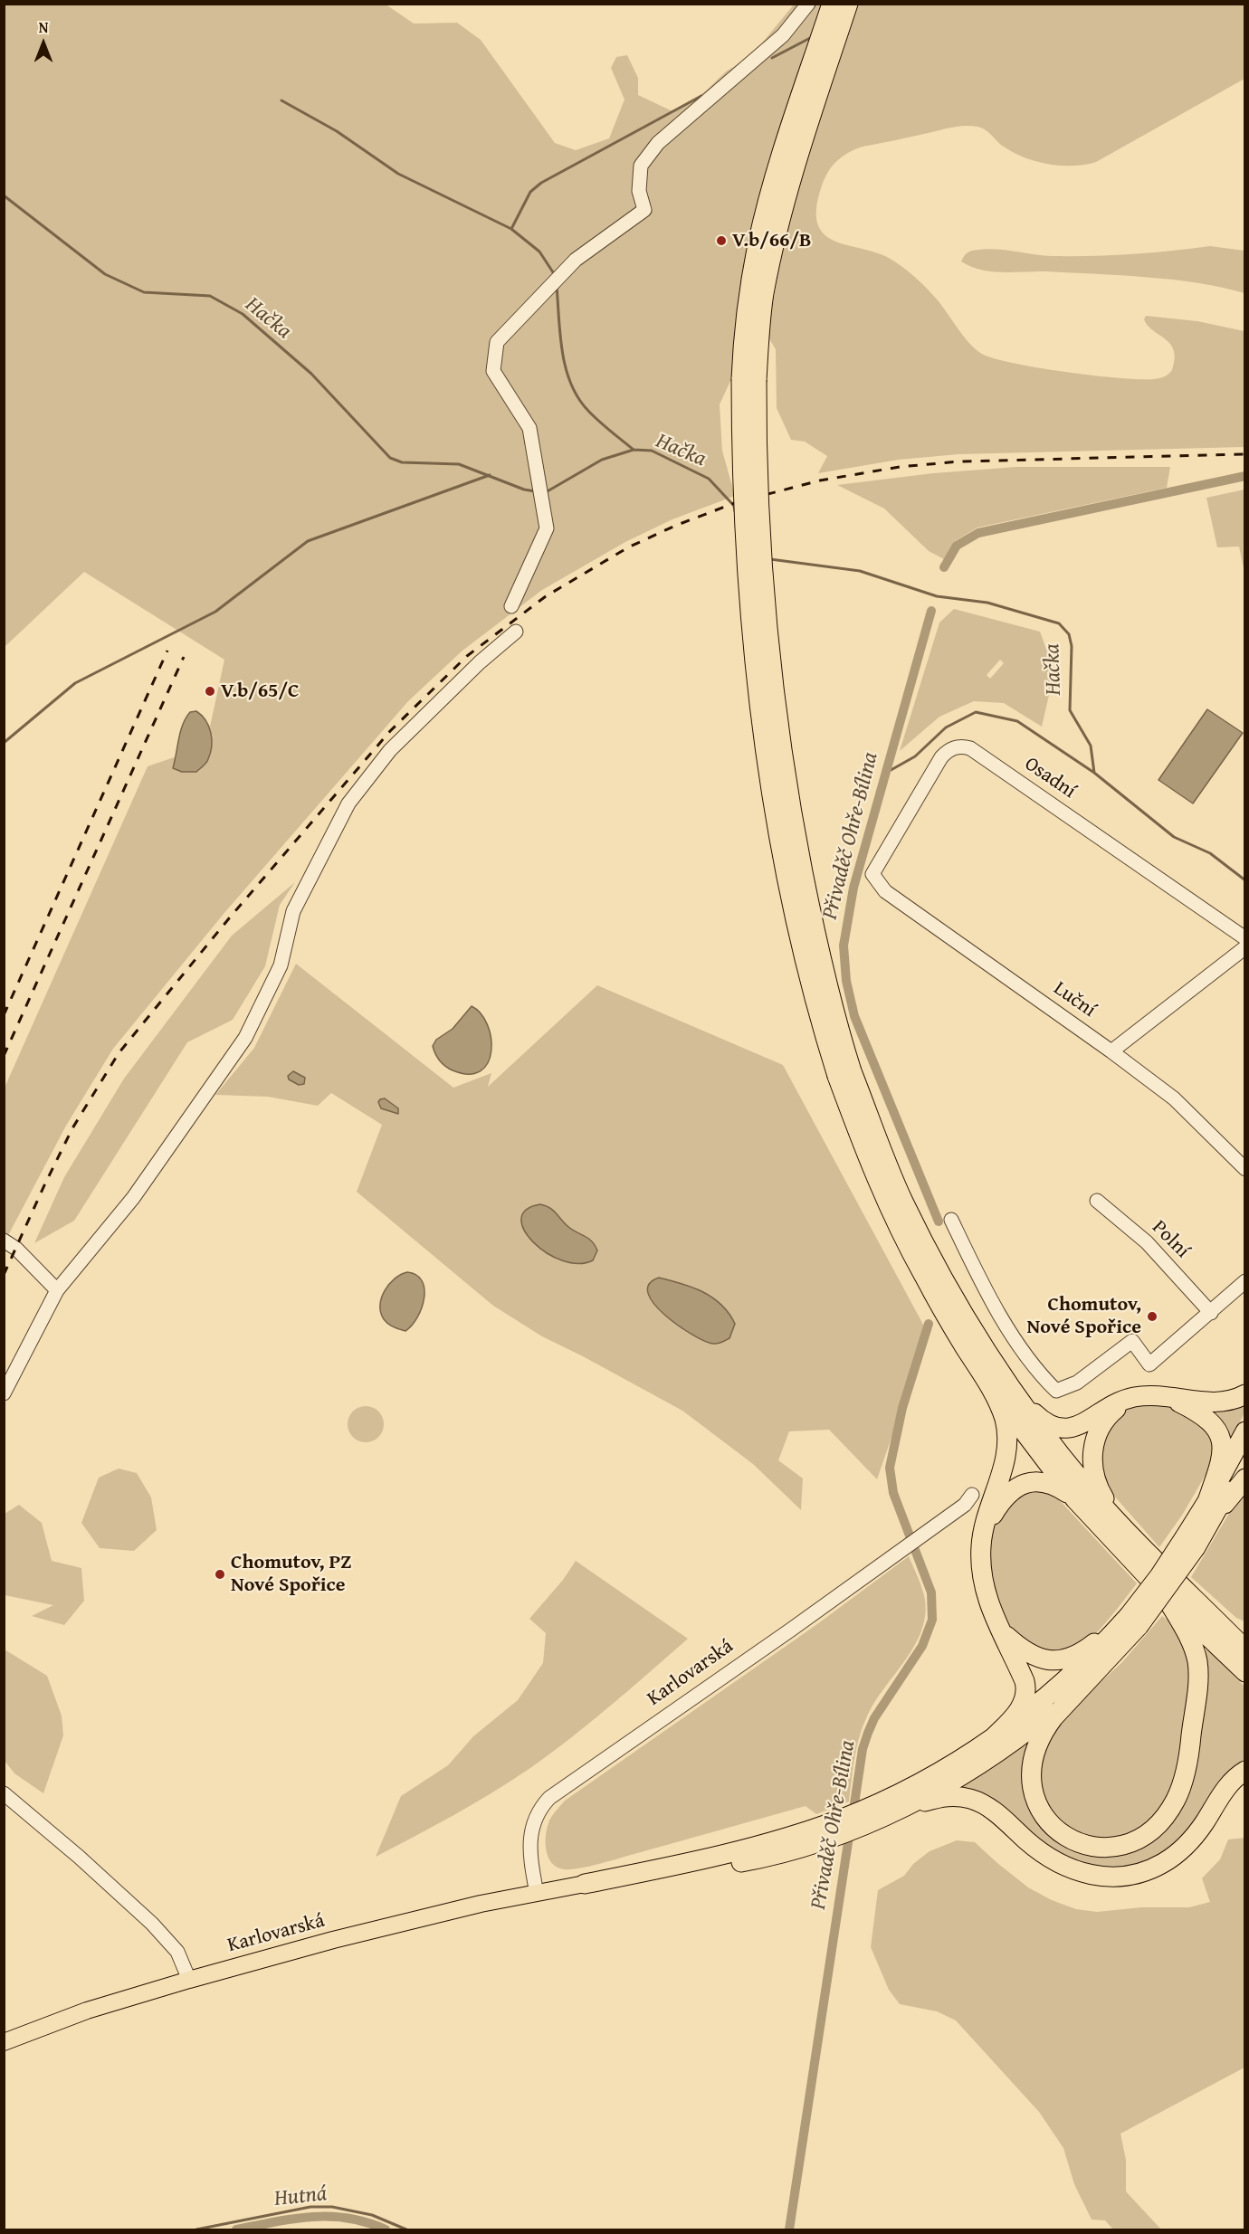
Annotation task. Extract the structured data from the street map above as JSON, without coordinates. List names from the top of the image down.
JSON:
{
  "streets": {
    "main road": ["Karlovarská"],
    "street": ["Osadní", "Luční", "Polní"]
  },
  "crossings": [
    ["Osadní", "Luční"]
  ],
  "water": ["Hačka", "Přivaděč Ohře-Bílina", "Hutná"],
  "places": [
    "V.b/66/B",
    "V.b/65/C",
    "Chomutov, Nové Spořice",
    "Chomutov, PZ Nové Spořice"
  ],
  "north": "top"
}
